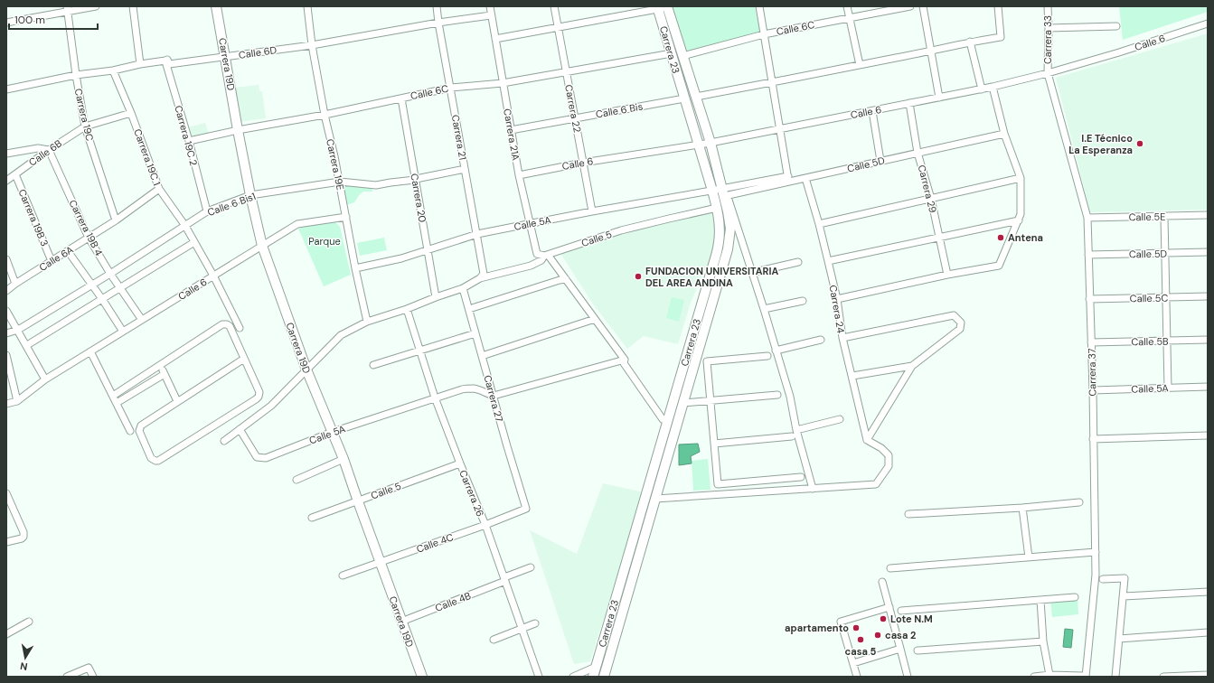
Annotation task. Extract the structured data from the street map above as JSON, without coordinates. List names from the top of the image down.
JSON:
{
  "streets": {
    "main road": ["Carrera 23", "Carrera 19D"],
    "street": [
      "Calle 6C",
      "Carrera 33",
      "Calle 6",
      "Calle 6D",
      "Carrera 22",
      "Calle 6 Bis",
      "Carrera 19C",
      "Carrera 21A",
      "Carrera 19C 2",
      "Carrera 21",
      "Calle 6B",
      "Carrera 19C 1",
      "Carrera 19E",
      "Calle 5D",
      "Carrera 29",
      "Carrera 20",
      "Calle 6 Bis1",
      "Calle 5E",
      "Carrera 19B 3",
      "Calle 5A",
      "Carrera 19B 4",
      "Calle 5",
      "Calle 6A",
      "Calle 5C",
      "Carrera 24",
      "Calle 5B",
      "Carrera 37",
      "Carrera 27",
      "Carrera 26",
      "Calle 4C",
      "Calle 4B"
    ]
  },
  "crossings": [
    ["Calle 6C", "Carrera 23"],
    ["Calle 6C", "Carrera 19D"],
    ["Calle 6C", "Carrera 22"],
    ["Calle 6C", "Carrera 21A"],
    ["Calle 6C", "Carrera 19C 2"],
    ["Calle 6C", "Carrera 21"],
    ["Calle 6C", "Carrera 19E"],
    ["Calle 6C", "Carrera 20"],
    ["Carrera 33", "Calle 6"],
    ["Carrera 33", "Carrera 37"],
    ["Calle 6", "Carrera 23"],
    ["Calle 6", "Carrera 19D"],
    ["Calle 6", "Carrera 22"],
    ["Calle 6", "Carrera 21A"],
    ["Calle 6", "Carrera 19C 1"],
    ["Calle 6", "Carrera 19E"],
    ["Calle 6", "Carrera 29"],
    ["Calle 6", "Carrera 19B 4"],
    ["Calle 6", "Carrera 37"],
    ["Carrera 23", "Calle 6 Bis"],
    ["Carrera 23", "Carrera 21A"],
    ["Carrera 23", "Calle 5A"],
    ["Carrera 23", "Calle 5"],
    ["Calle 6D", "Carrera 19D"],
    ["Calle 6D", "Carrera 19C"],
    ["Calle 6D", "Carrera 21A"],
    ["Calle 6D", "Carrera 19C 2"],
    ["Calle 6D", "Carrera 21"],
    ["Calle 6D", "Carrera 19C 1"],
    ["Calle 6D", "Carrera 19E"],
    ["Carrera 19D", "Calle 6 Bis1"],
    ["Carrera 19D", "Calle 5A"],
    ["Carrera 19D", "Calle 5"],
    ["Carrera 19D", "Calle 4C"],
    ["Carrera 19D", "Calle 4B"],
    ["Carrera 22", "Calle 6 Bis"],
    ["Carrera 22", "Calle 5A"],
    ["Calle 6 Bis", "Carrera 21A"],
    ["Carrera 19C", "Calle 6B"],
    ["Carrera 19C", "Calle 6A"],
    ["Carrera 21A", "Calle 5A"],
    ["Carrera 21A", "Calle 5"],
    ["Carrera 19C 2", "Calle 6 Bis1"],
    ["Carrera 21", "Calle 6 Bis1"],
    ["Carrera 21", "Calle 5A"],
    ["Carrera 21", "Calle 5"],
    ["Calle 6B", "Carrera 19B 3"],
    ["Calle 6B", "Carrera 19B 4"],
    ["Carrera 19C 1", "Calle 6 Bis1"],
    ["Carrera 19C 1", "Calle 6A"],
    ["Carrera 19E", "Calle 6 Bis1"],
    ["Carrera 19E", "Calle 5A"],
    ["Carrera 19E", "Calle 5"],
    ["Calle 5D", "Carrera 29"],
    ["Calle 5D", "Calle 5A"],
    ["Calle 5D", "Carrera 24"],
    ["Calle 5D", "Carrera 37"],
    ["Carrera 20", "Calle 6 Bis1"],
    ["Carrera 20", "Calle 5A"],
    ["Carrera 20", "Calle 5"],
    ["Calle 6 Bis1", "Carrera 19B 4"],
    ["Calle 5E", "Carrera 37"],
    ["Carrera 19B 3", "Calle 6A"],
    ["Calle 5A", "Calle 5"],
    ["Calle 5A", "Carrera 37"],
    ["Calle 5A", "Carrera 27"],
    ["Calle 5A", "Carrera 26"],
    ["Carrera 19B 4", "Calle 6A"],
    ["Calle 5", "Carrera 27"],
    ["Calle 5", "Carrera 26"],
    ["Calle 5C", "Carrera 37"],
    ["Calle 5B", "Carrera 37"],
    ["Carrera 27", "Calle 4C"],
    ["Carrera 26", "Calle 4C"],
    ["Carrera 26", "Calle 4B"]
  ],
  "parks": ["Parque"],
  "places": [
    "I.E Técnico La Esperanza",
    "Antena",
    "FUNDACION UNIVERSITARIA DEL AREA ANDINA",
    "Lote N.M",
    "apartamento",
    "casa 2",
    "casa 5"
  ],
  "scale_bar": "100 m",
  "north": "bottom"
}
